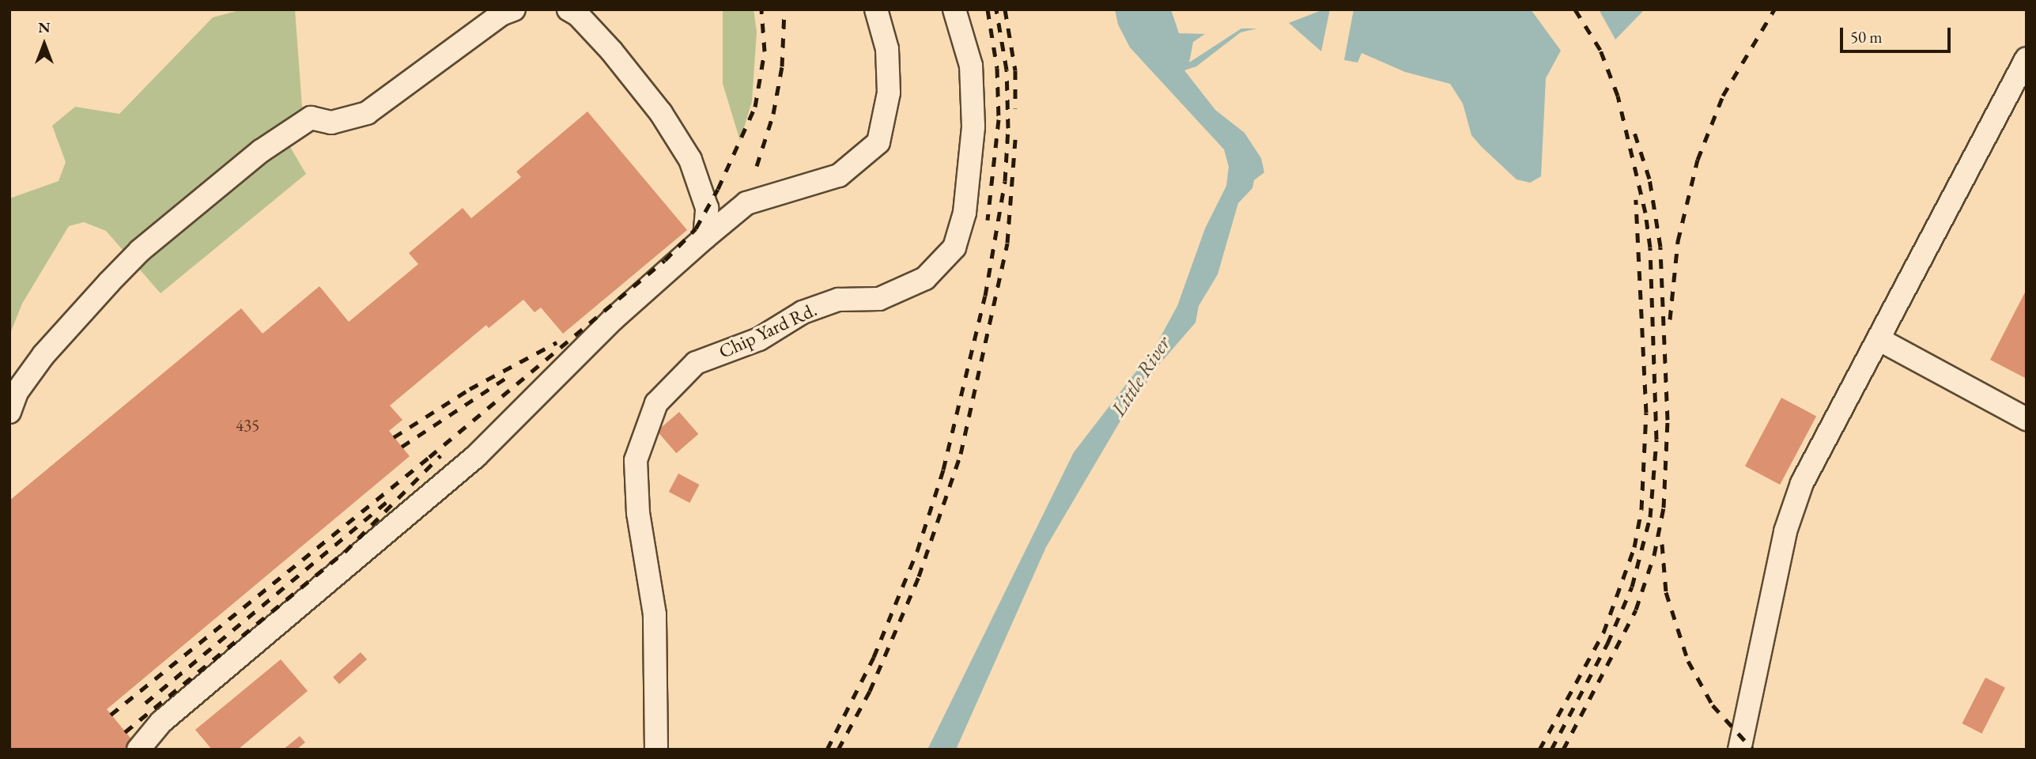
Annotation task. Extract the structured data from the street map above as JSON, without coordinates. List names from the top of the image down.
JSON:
{
  "streets": {
    "lane": ["Chip Yard Rd."]
  },
  "water": ["Little River"],
  "house_numbers": ["435"],
  "scale_bar": "50 m",
  "north": "top"
}
